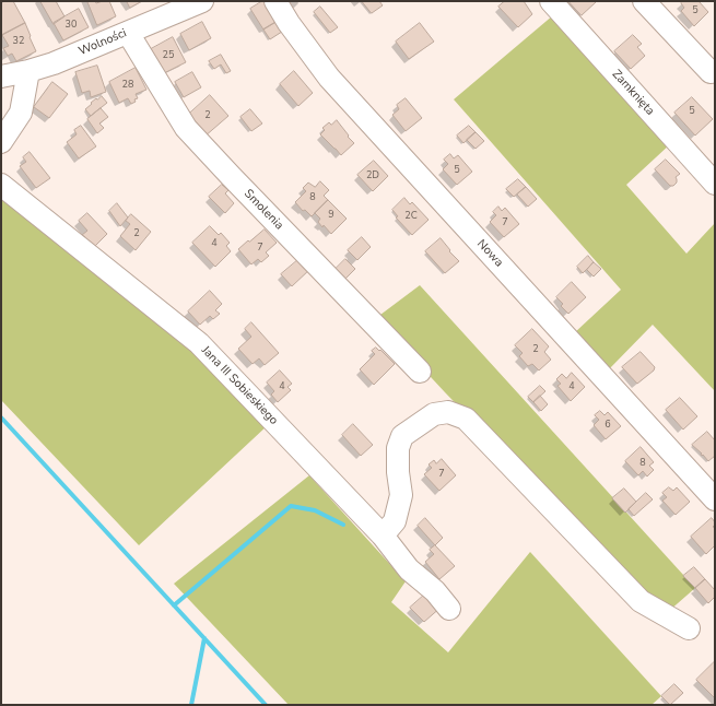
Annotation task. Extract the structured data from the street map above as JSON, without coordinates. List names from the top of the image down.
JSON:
{
  "streets": {
    "street": [
      "Wolności",
      "Zamknięta",
      "Smolenia",
      "Nowa",
      "Jana III Sobieskiego"
    ]
  },
  "crossings": [
    ["Wolności", "Smolenia"]
  ],
  "house_numbers": [
    "5",
    "30",
    "32",
    "25",
    "28",
    "5",
    "2",
    "5",
    "2D",
    "8",
    "9",
    "2C",
    "7",
    "2",
    "4",
    "7",
    "2",
    "4",
    "4",
    "6",
    "8",
    "7"
  ]
}
